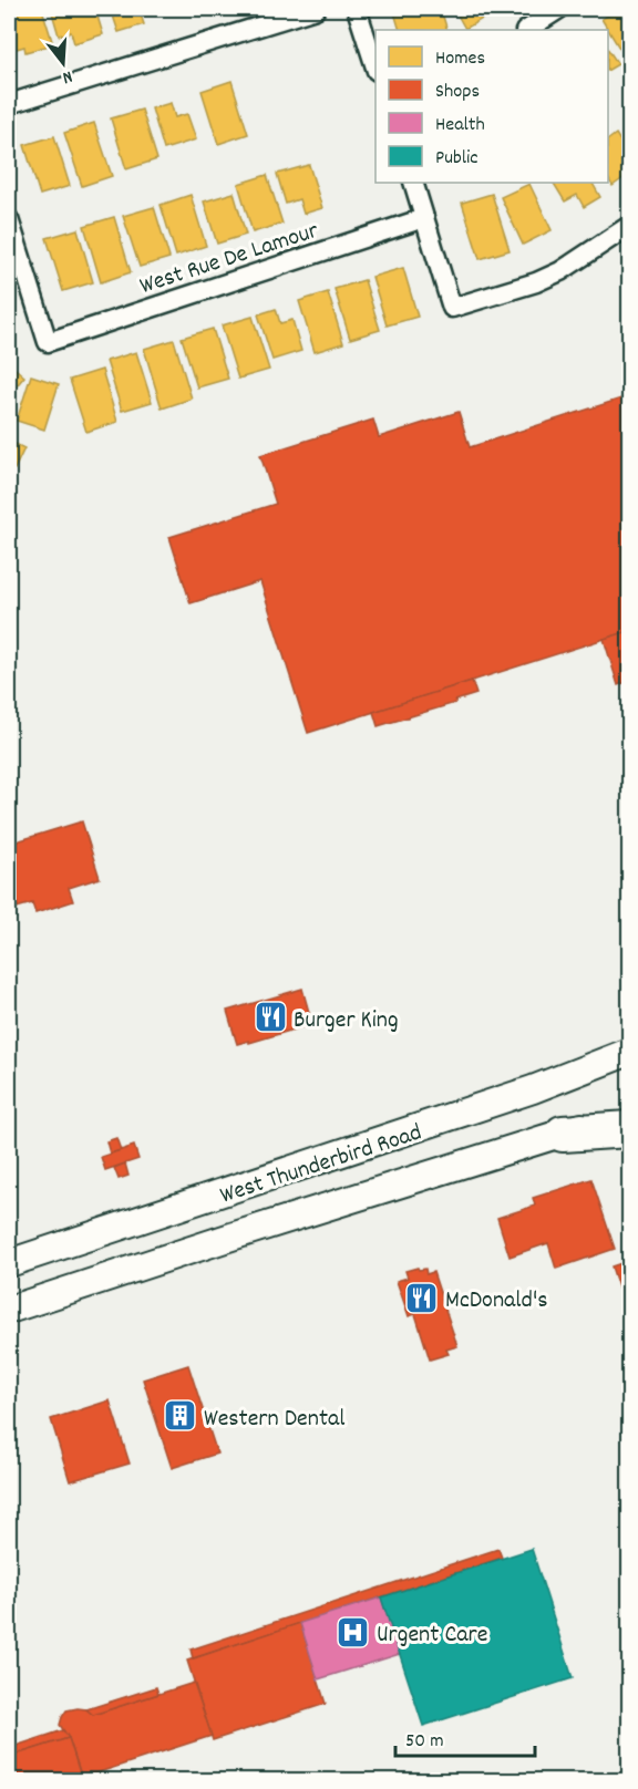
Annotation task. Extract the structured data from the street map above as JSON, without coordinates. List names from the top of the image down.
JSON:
{
  "streets": {
    "main road": ["West Thunderbird Road"],
    "street": ["West Rue De Lamour"]
  },
  "places": {
    "restaurant": ["Burger King", "McDonald's"],
    "building": ["Western Dental"],
    "hospital": ["Urgent Care"]
  },
  "legend": [
    "Homes",
    "Shops",
    "Health",
    "Public"
  ],
  "scale_bar": "50 m",
  "north": "bottom"
}
